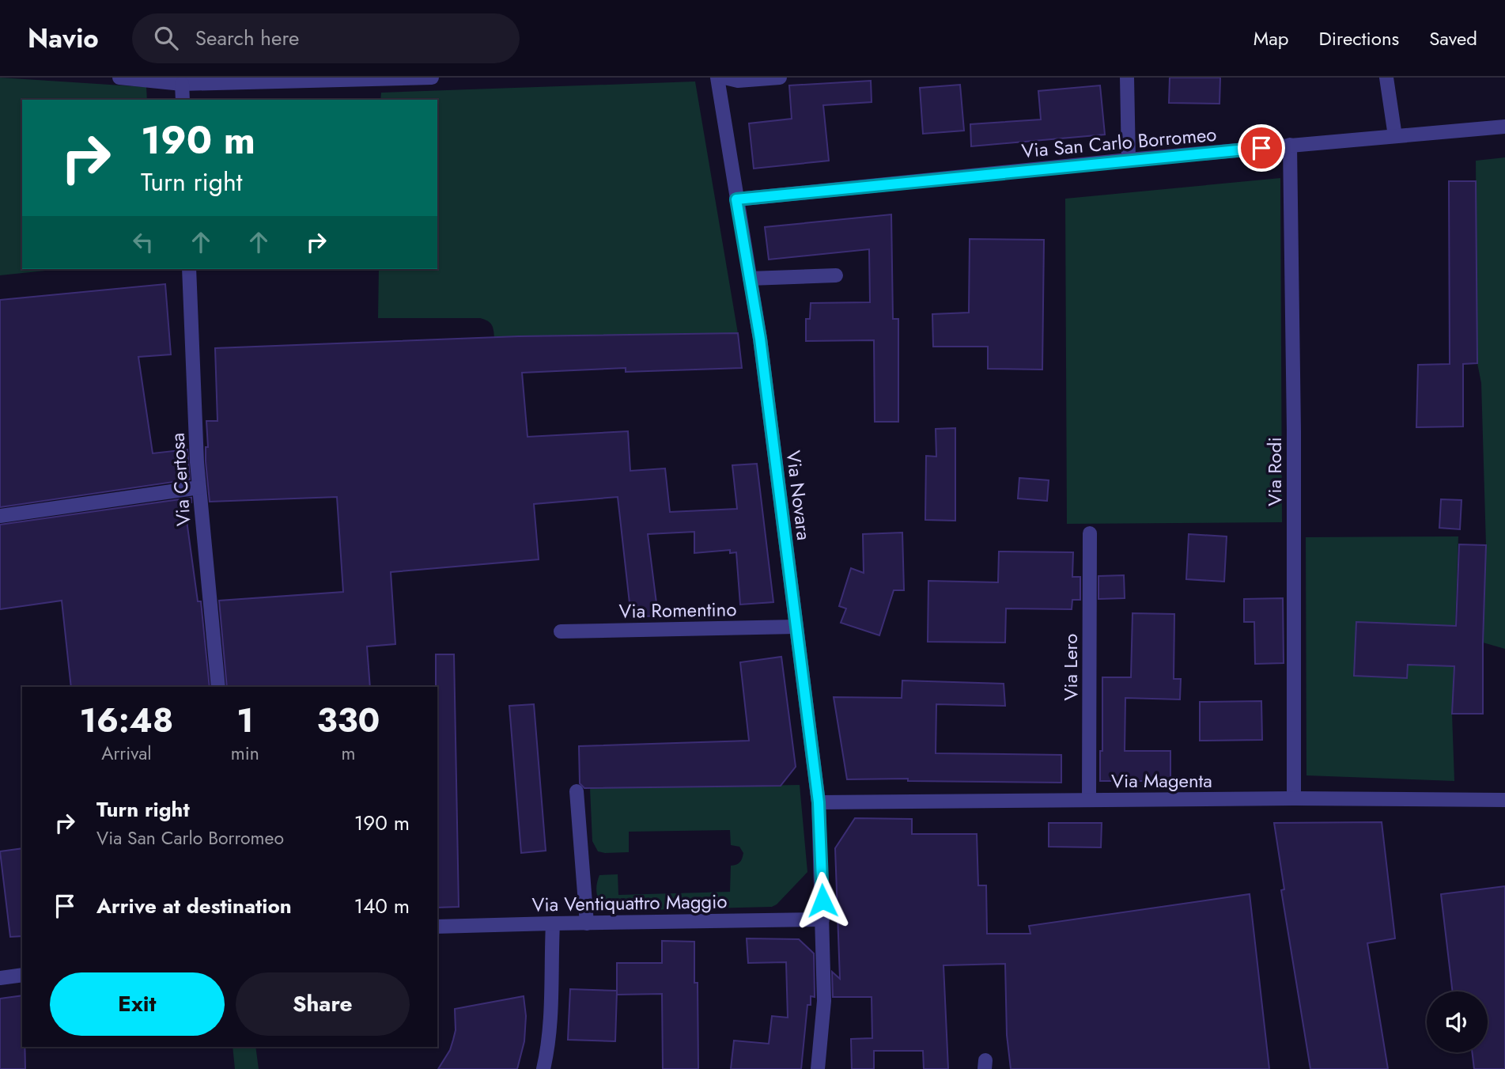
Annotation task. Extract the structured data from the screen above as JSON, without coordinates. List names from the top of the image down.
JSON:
{
  "streets": {
    "street": [
      "Via San Carlo Borromeo",
      "Via Rodi",
      "Via Certosa",
      "Via Novara",
      "Via Romentino",
      "Via Lero",
      "Via Magenta",
      "Via Ventiquattro Maggio"
    ]
  },
  "crossings": [
    ["Via San Carlo Borromeo", "Via Rodi"],
    ["Via San Carlo Borromeo", "Via Novara"],
    ["Via Rodi", "Via Magenta"],
    ["Via Novara", "Via Romentino"],
    ["Via Novara", "Via Magenta"],
    ["Via Novara", "Via Ventiquattro Maggio"],
    ["Via Lero", "Via Magenta"]
  ],
  "page": {
    "header": "Navio",
    "search": "Search here",
    "nav": ["Map", "Directions", "Saved"],
    "turn": ["190 m", "Turn right"],
    "eta": [
      "16:48",
      "Arrival",
      "1",
      "min",
      "330",
      "m"
    ],
    "list": [
      {
        "name": "Turn right",
        "note": "Via San Carlo Borromeo",
        "value": "190 m"
      },
      {
        "name": "Arrive at destination",
        "value": "140 m"
      }
    ],
    "buttons": ["Exit", "Share"]
  }
}
